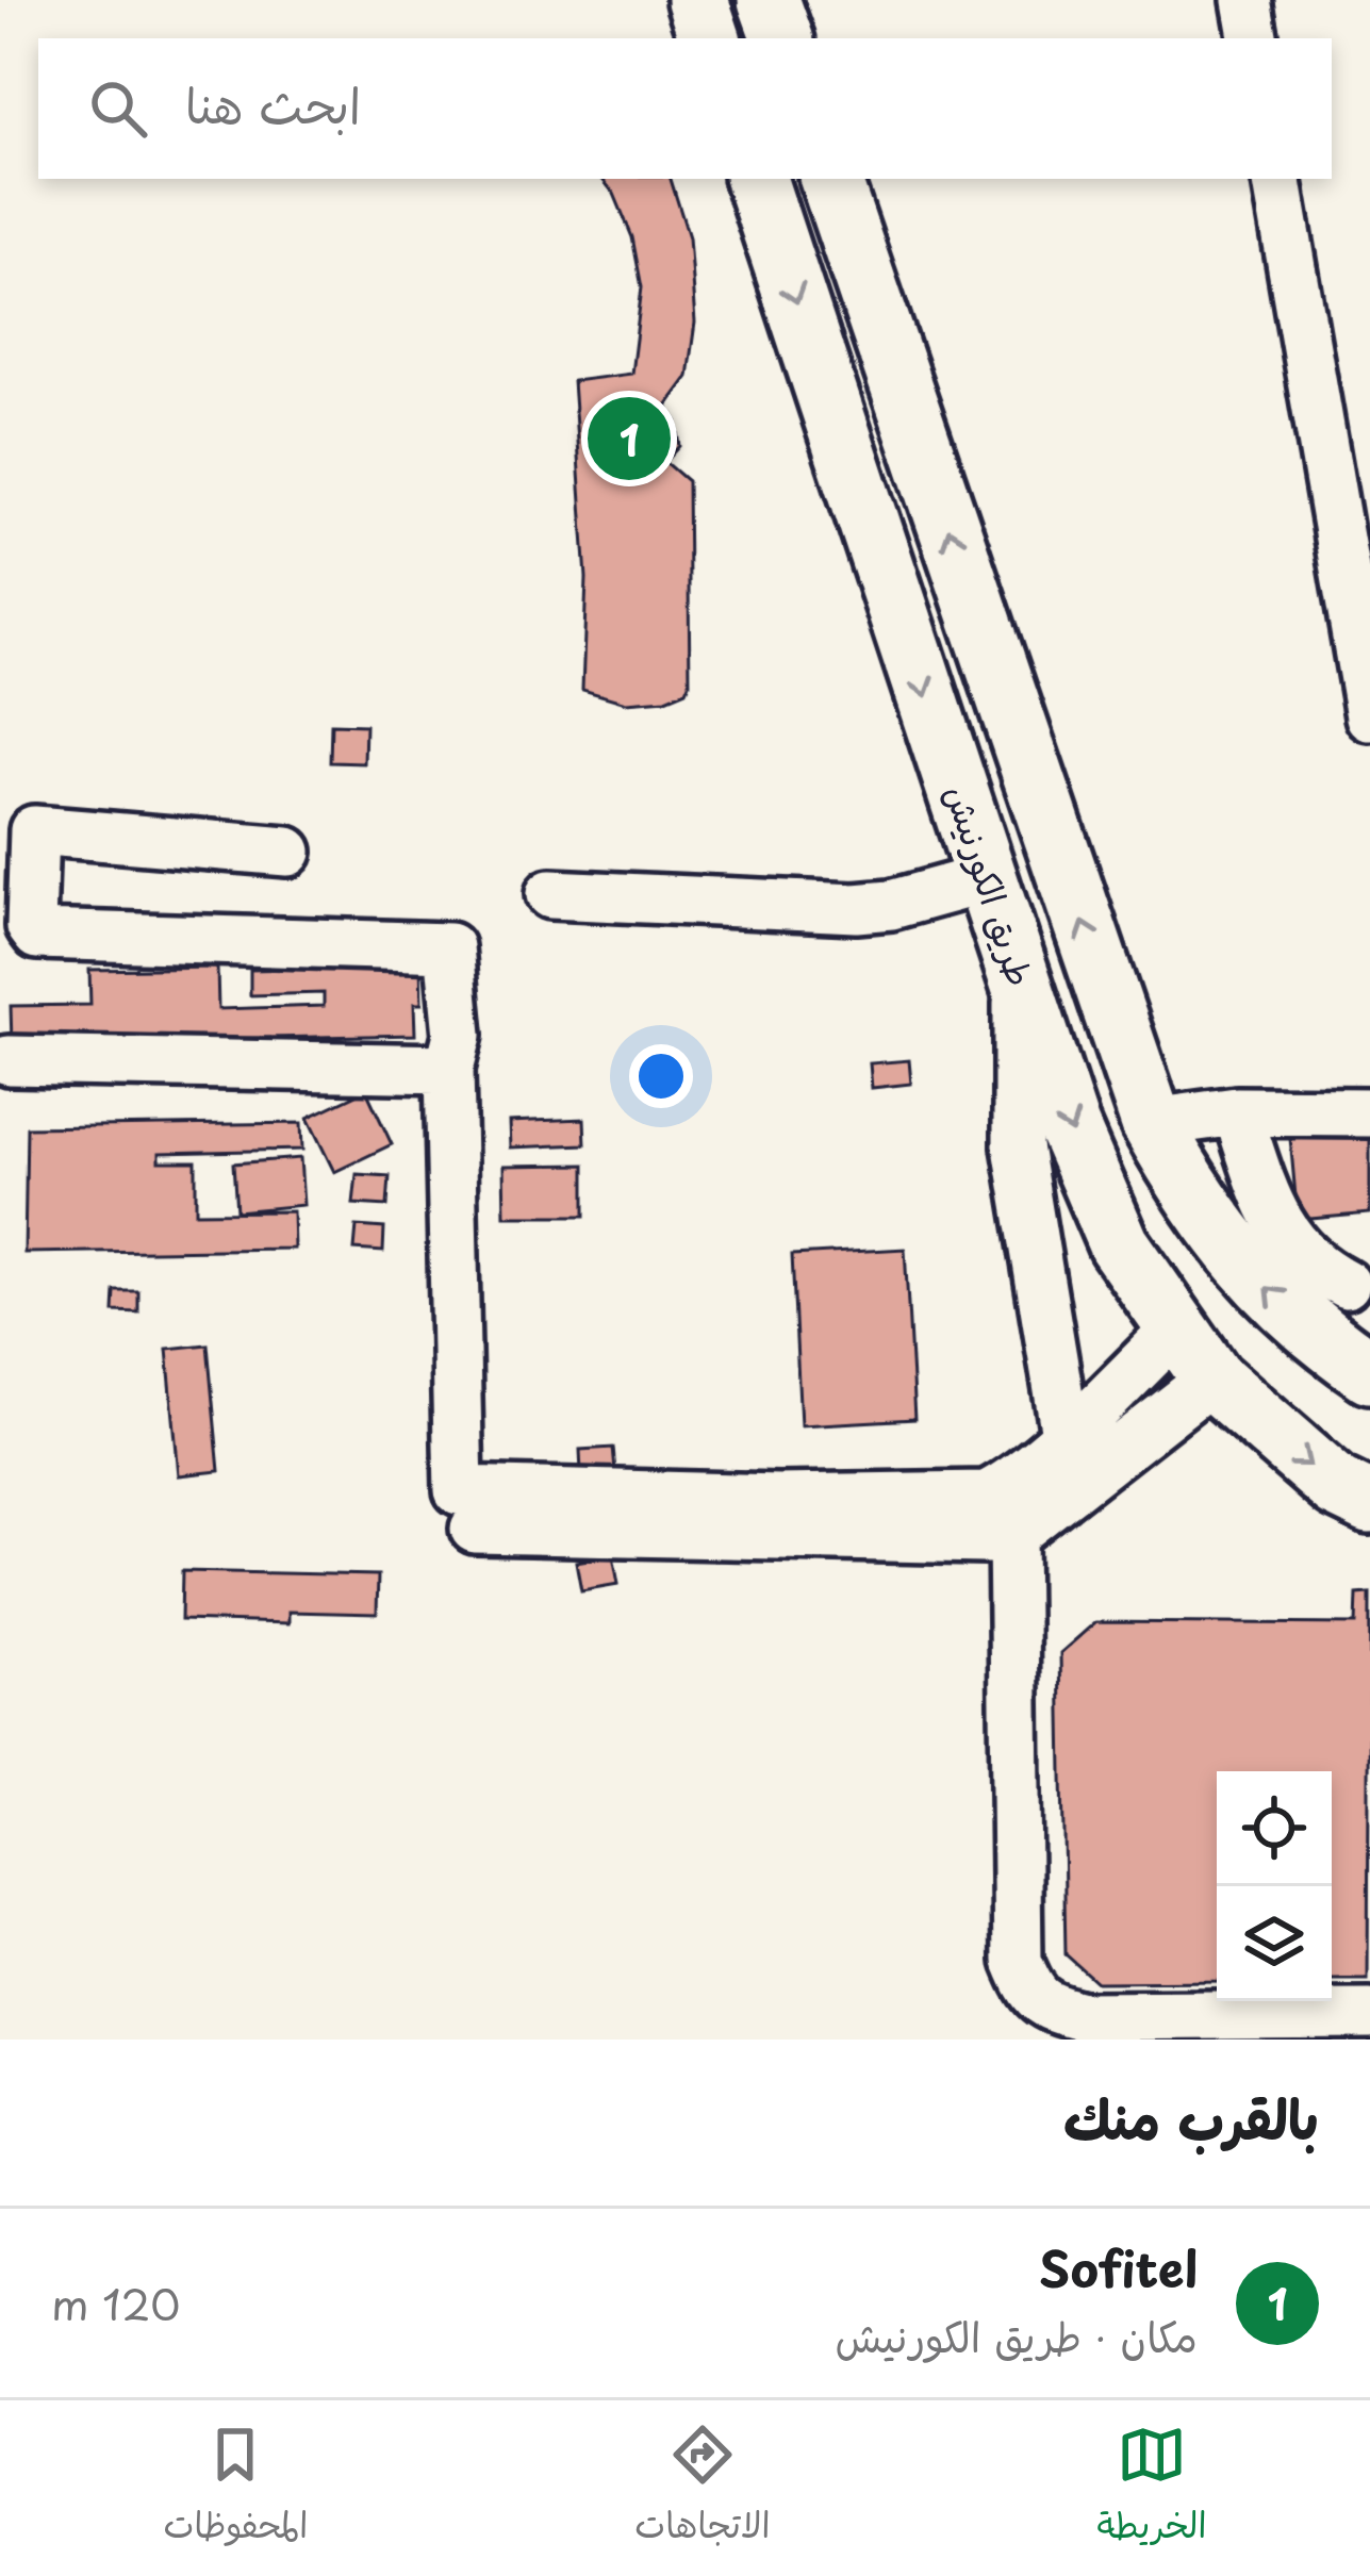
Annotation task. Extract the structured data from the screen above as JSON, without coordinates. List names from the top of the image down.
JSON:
{
  "streets": {
    "main road": ["طريق الكورنيش"]
  },
  "page": {
    "search": "ابحث هنا",
    "pins": "1",
    "heading": "بالقرب منك",
    "list": [
      {
        "mark": "1",
        "name": "Sofitel",
        "note": "مكان · طريق الكورنيش",
        "value": "120 m"
      }
    ],
    "nav": ["الخريطة", "الاتجاهات", "المحفوظات"]
  }
}
